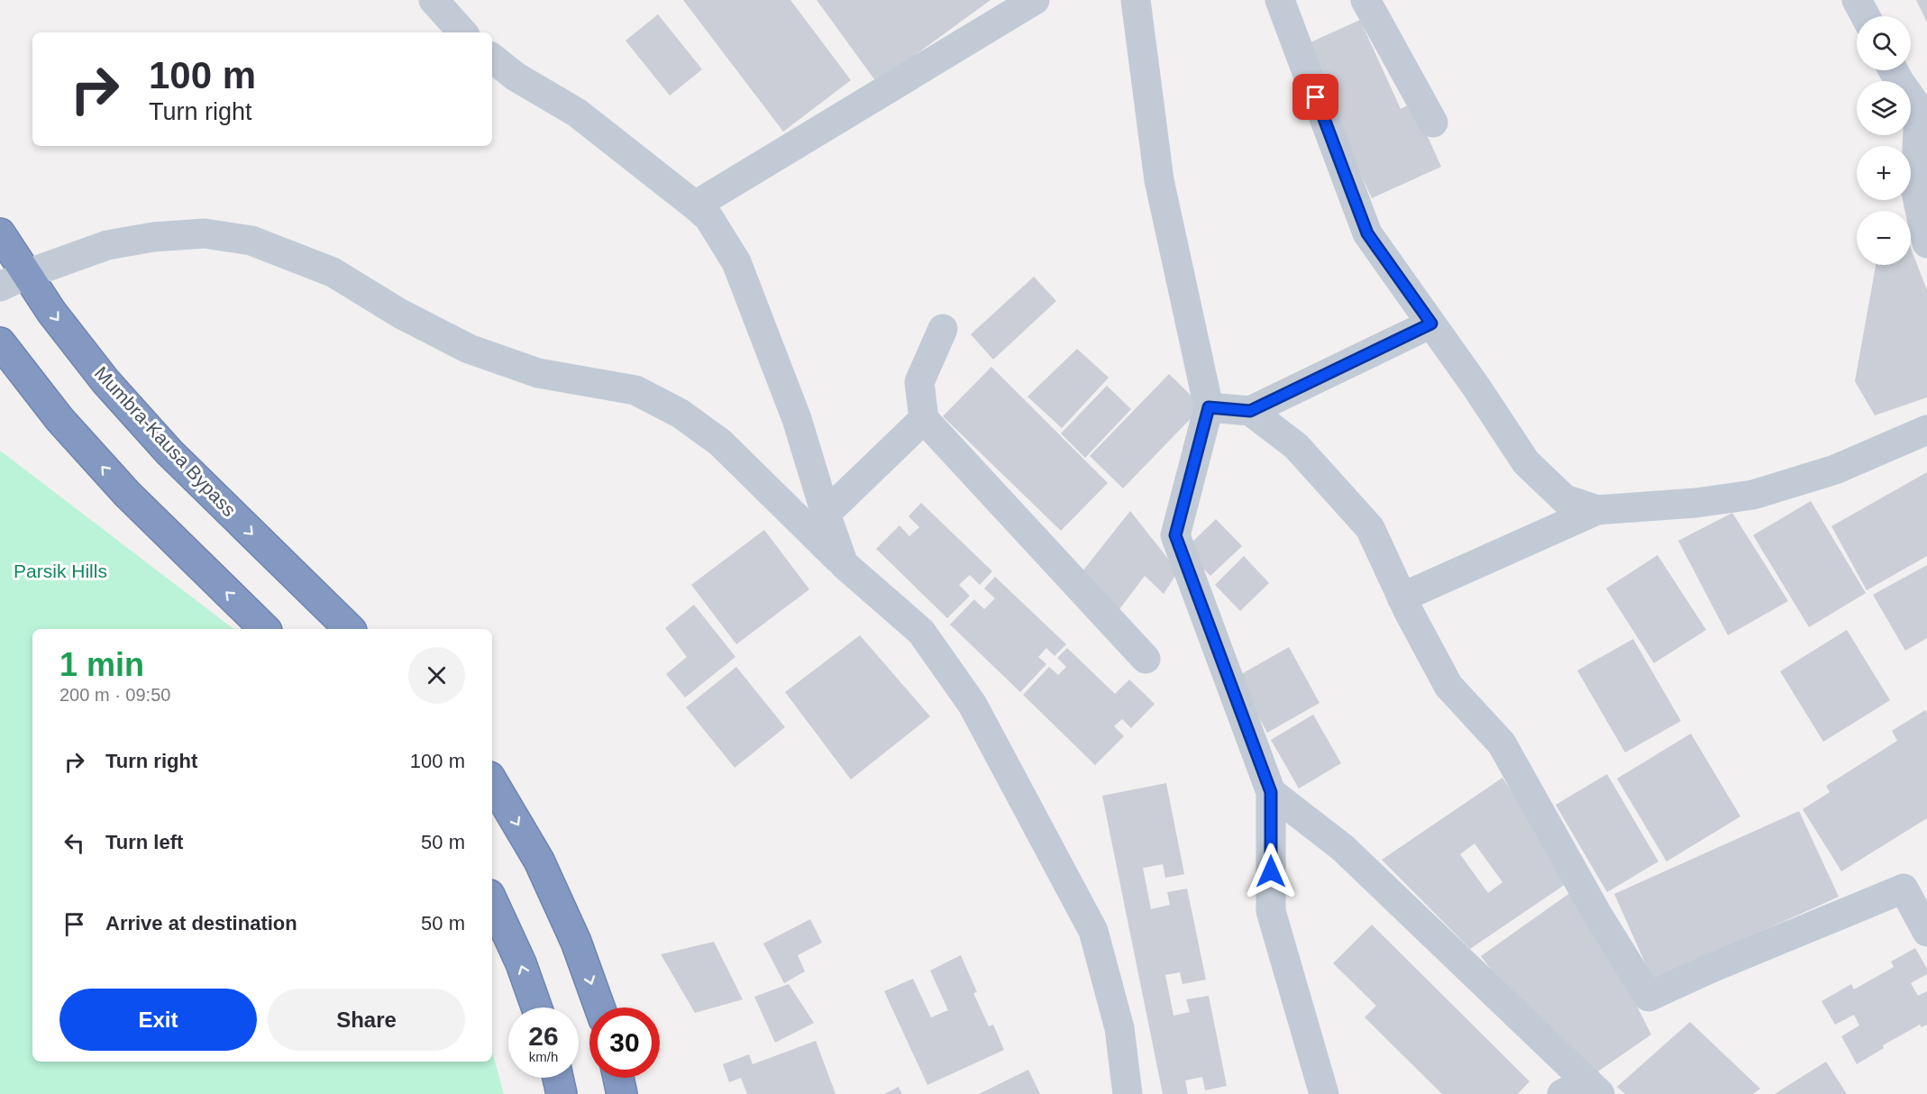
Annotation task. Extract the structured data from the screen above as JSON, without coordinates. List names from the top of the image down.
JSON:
{
  "streets": {
    "highway": ["Mumbra-Kausa Bypass"]
  },
  "parks": ["Parsik Hills"],
  "page": {
    "map_buttons": ["+", "−"],
    "turn": ["100 m", "Turn right"],
    "heading": ["1 min", "200 m · 09:50"],
    "list": [
      {
        "name": "Turn right",
        "value": "100 m"
      },
      {
        "name": "Turn left",
        "value": "50 m"
      },
      {
        "name": "Arrive at destination",
        "value": "50 m"
      }
    ],
    "buttons": ["Exit", "Share"],
    "speed": "26 km/h",
    "limit": "30"
  }
}
